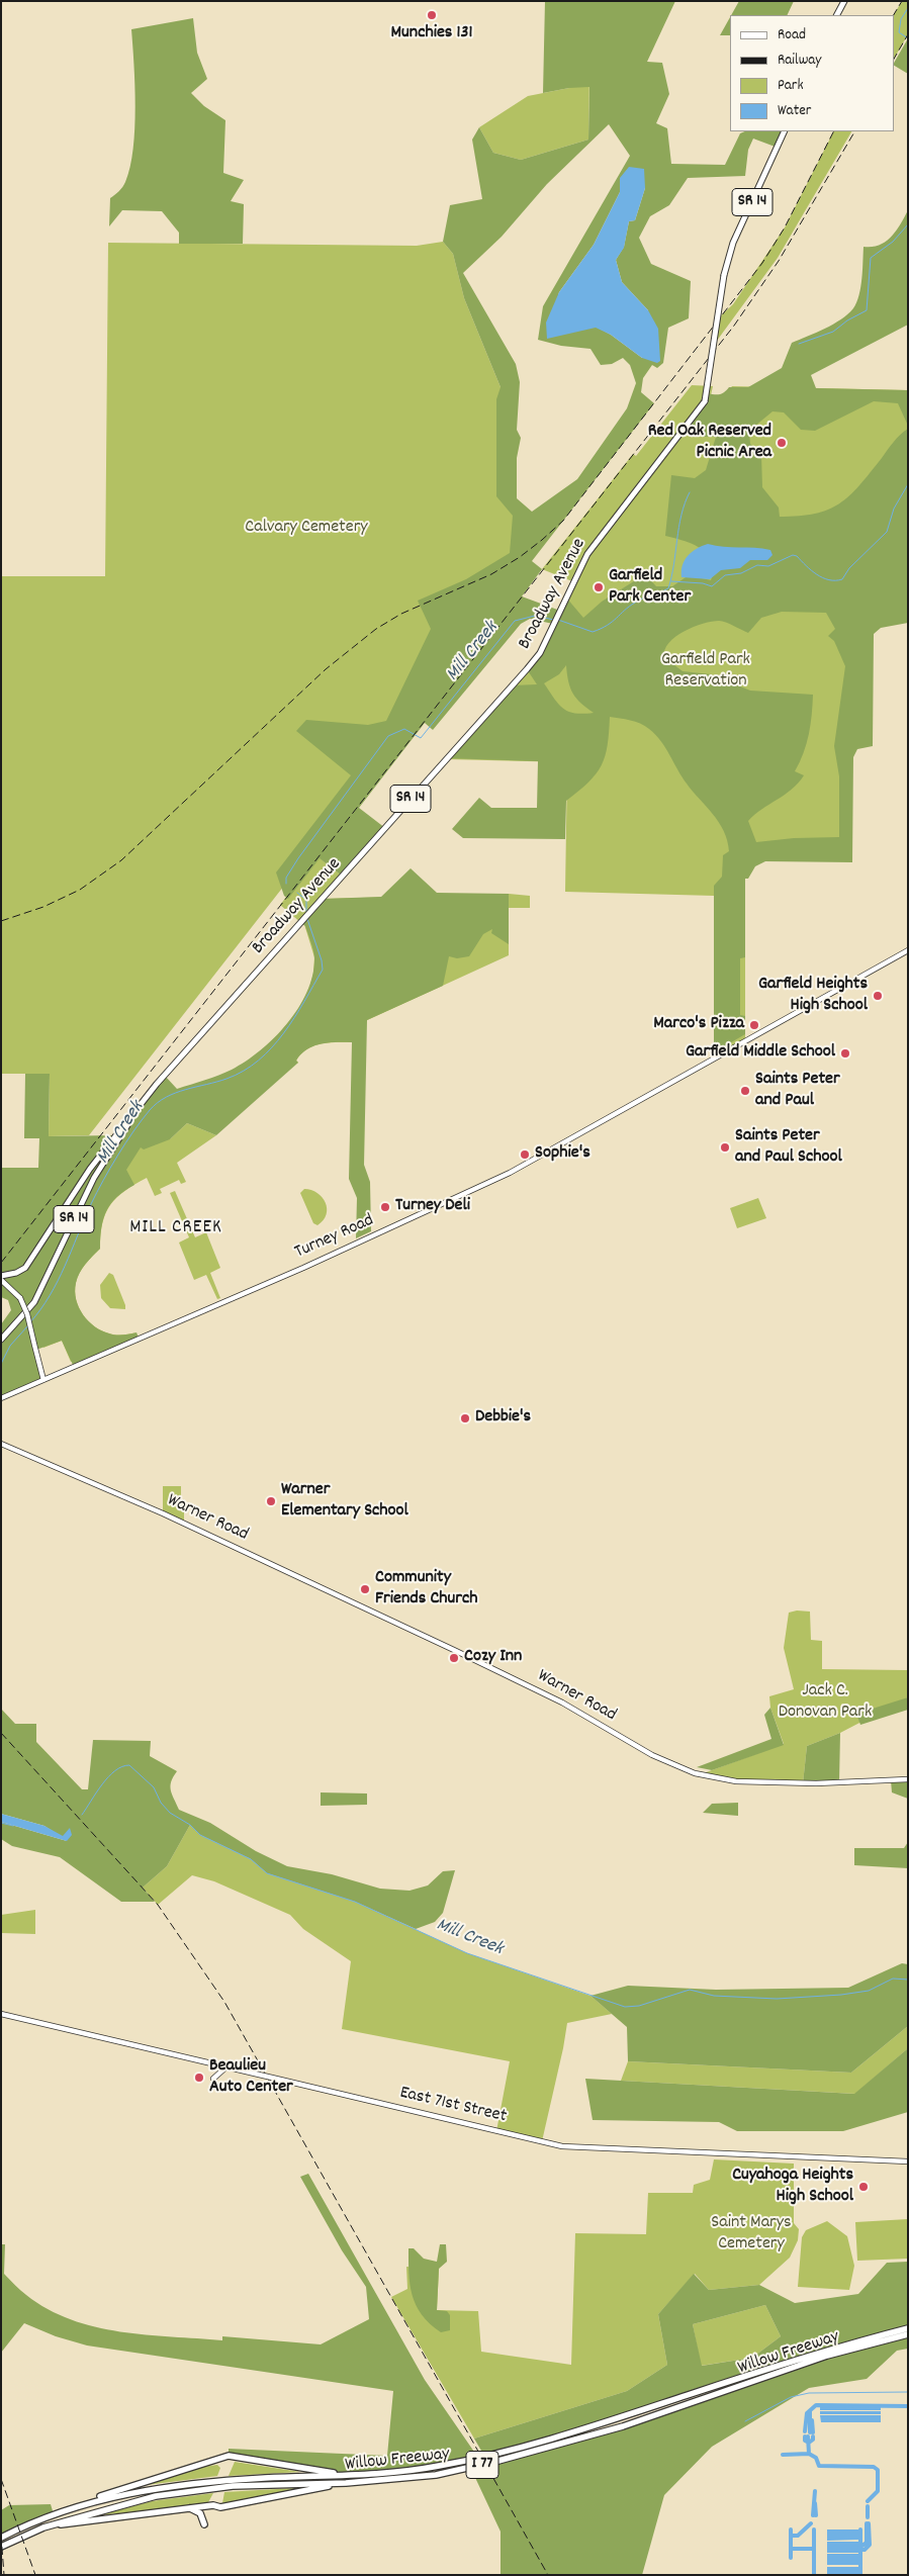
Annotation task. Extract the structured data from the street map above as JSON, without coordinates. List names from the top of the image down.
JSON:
{
  "streets": {
    "highway": ["Willow Freeway", "I 77"],
    "main road": [
      "SR 14",
      "Broadway Avenue",
      "Turney Road",
      "Warner Road",
      "East 71st Street"
    ]
  },
  "districts": ["MILL CREEK"],
  "water": ["Mill Creek"],
  "parks": [
    "Calvary Cemetery",
    "Garfield Park Reservation",
    "Jack C. Donovan Park",
    "Saint Marys Cemetery"
  ],
  "places": [
    "Munchies 131",
    "Red Oak Reserved Picnic Area",
    "Garfield Park Center",
    "Garfield Heights High School",
    "Marco's Pizza",
    "Garfield Middle School",
    "Saints Peter and Paul",
    "Saints Peter and Paul School",
    "Sophie's",
    "Turney Deli",
    "Debbie's",
    "Warner Elementary School",
    "Community Friends Church",
    "Cozy Inn",
    "Beaulieu Auto Center",
    "Cuyahoga Heights High School"
  ],
  "legend": [
    "Road",
    "Railway",
    "Park",
    "Water"
  ]
}
